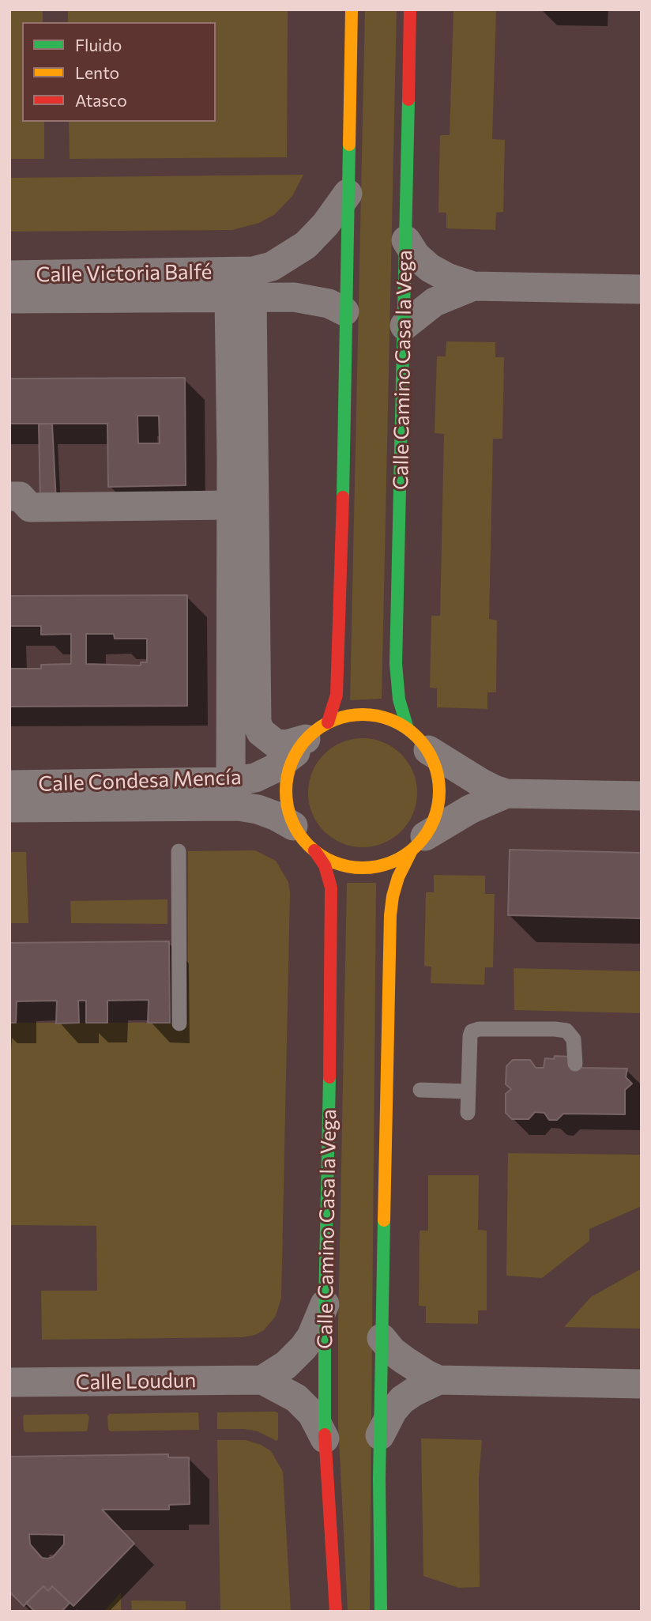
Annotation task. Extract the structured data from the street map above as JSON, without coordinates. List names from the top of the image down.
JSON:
{
  "streets": {
    "street": [
      "Calle Victoria Balfé",
      "Calle Camino Casa la Vega",
      "Calle Condesa Mencía",
      "Calle Loudun"
    ]
  },
  "crossings": [
    ["Calle Camino Casa la Vega", "Calle Condesa Mencía"],
    ["Calle Camino Casa la Vega", "Calle Loudun"]
  ],
  "legend": ["Fluido", "Lento", "Atasco"]
}
